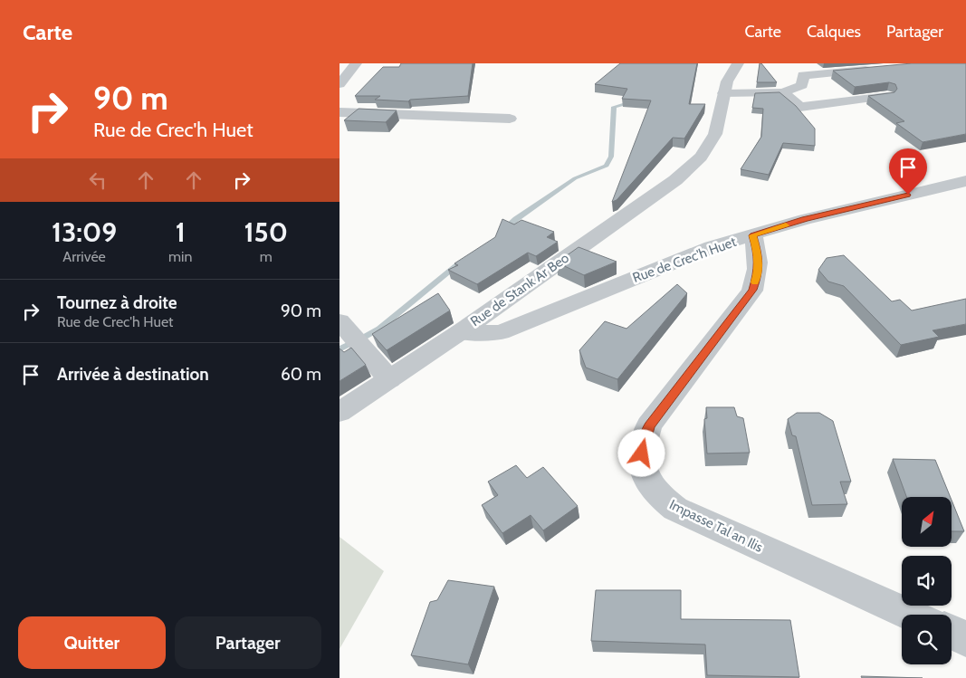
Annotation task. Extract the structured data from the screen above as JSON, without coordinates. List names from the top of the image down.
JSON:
{
  "streets": {
    "street": ["Rue de Crec'h Huet", "Rue de Stank Ar Beo", "Impasse Tal an Ilis"]
  },
  "crossings": [
    ["Rue de Crec'h Huet", "Rue de Stank Ar Beo"],
    ["Rue de Crec'h Huet", "Impasse Tal an Ilis"]
  ],
  "north": "top right",
  "page": {
    "header": "Carte",
    "nav": ["Carte", "Calques", "Partager"],
    "turn": ["90 m", "Rue de Crec'h Huet"],
    "eta": [
      "13:09",
      "Arrivée",
      "1",
      "min",
      "150",
      "m"
    ],
    "list": [
      {
        "name": "Tournez à droite",
        "note": "Rue de Crec'h Huet",
        "value": "90 m"
      },
      {
        "name": "Arrivée à destination",
        "value": "60 m"
      }
    ],
    "buttons": ["Quitter", "Partager"]
  }
}
